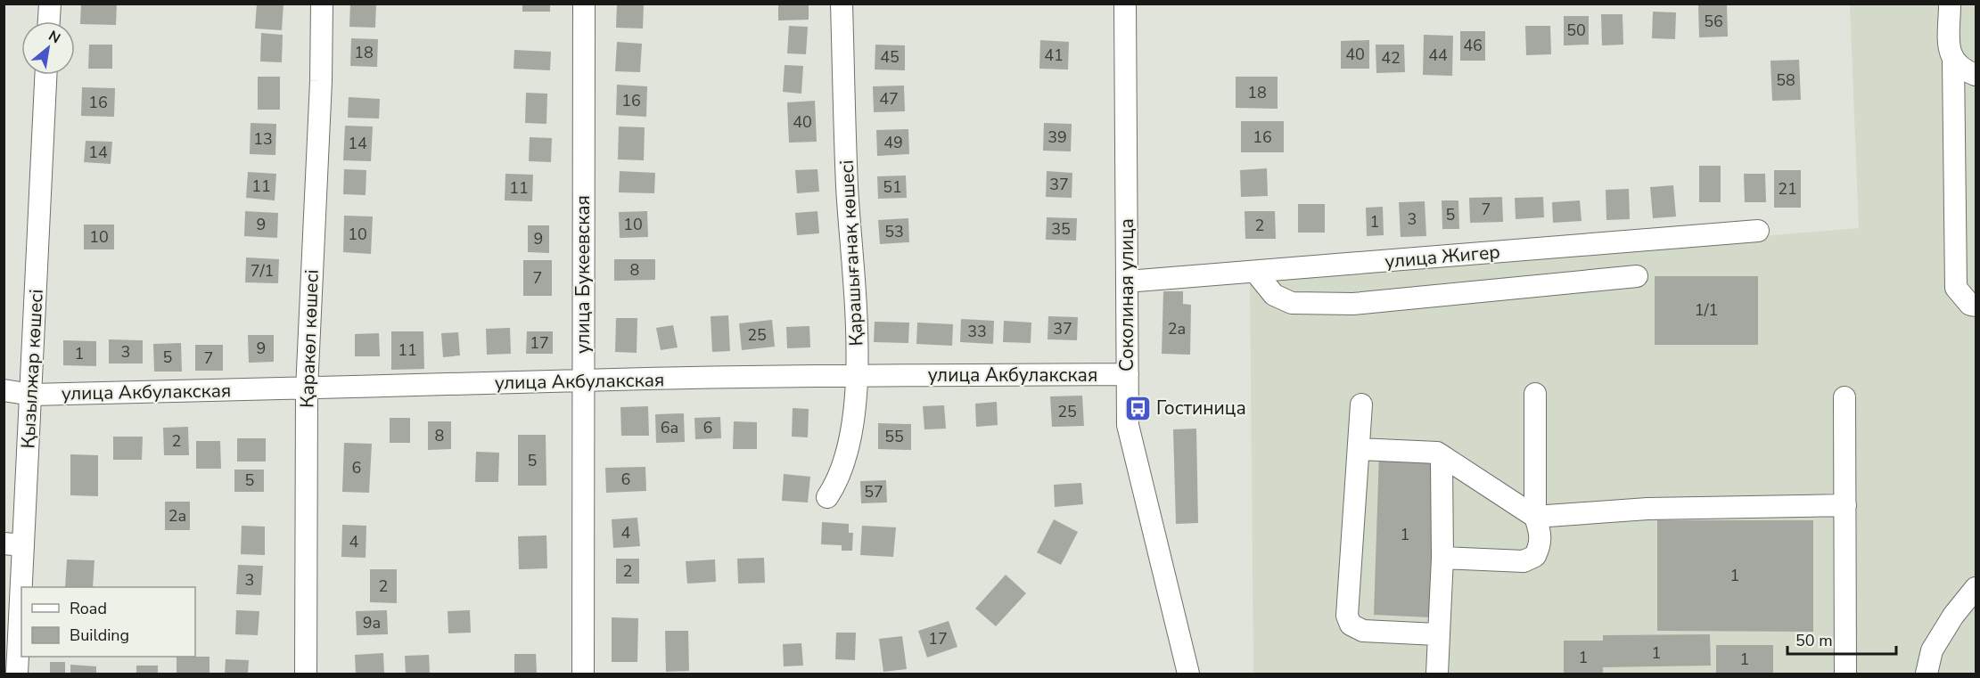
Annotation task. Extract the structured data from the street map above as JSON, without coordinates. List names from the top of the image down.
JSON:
{
  "streets": {
    "street": [
      "Қарашығанақ көшесі",
      "улица Жигер",
      "улица Букеевская",
      "Соколиная улица",
      "Қаракөл көшесі",
      "Қызылжар көшесі",
      "улица Акбулакская"
    ]
  },
  "crossings": [
    ["Қарашығанақ көшесі", "улица Акбулакская"],
    ["улица Жигер", "Соколиная улица"],
    ["улица Букеевская", "улица Акбулакская"],
    ["Соколиная улица", "улица Акбулакская"],
    ["Қаракөл көшесі", "улица Акбулакская"],
    ["Қызылжар көшесі", "улица Акбулакская"]
  ],
  "places": {
    "bus stop": ["Гостиница"]
  },
  "house_numbers": [
    "56",
    "50",
    "46",
    "18",
    "40",
    "41",
    "44",
    "45",
    "42",
    "58",
    "18",
    "47",
    "16",
    "16",
    "40",
    "39",
    "16",
    "13",
    "49",
    "14",
    "14",
    "37",
    "11",
    "51",
    "11",
    "21",
    "7",
    "5",
    "3",
    "1",
    "9",
    "10",
    "2",
    "35",
    "53",
    "10",
    "10",
    "9",
    "8",
    "7/1",
    "7",
    "1/1",
    "37",
    "2а",
    "33",
    "25",
    "17",
    "9",
    "11",
    "3",
    "1",
    "5",
    "7",
    "25",
    "6а",
    "6",
    "8",
    "55",
    "2",
    "5",
    "6",
    "6",
    "5",
    "57",
    "2а",
    "4",
    "1",
    "4",
    "2",
    "1",
    "3",
    "2",
    "9а",
    "17",
    "1",
    "1",
    "1"
  ],
  "legend": ["Road", "Building"],
  "scale_bar": "50 m",
  "north": "top right"
}
